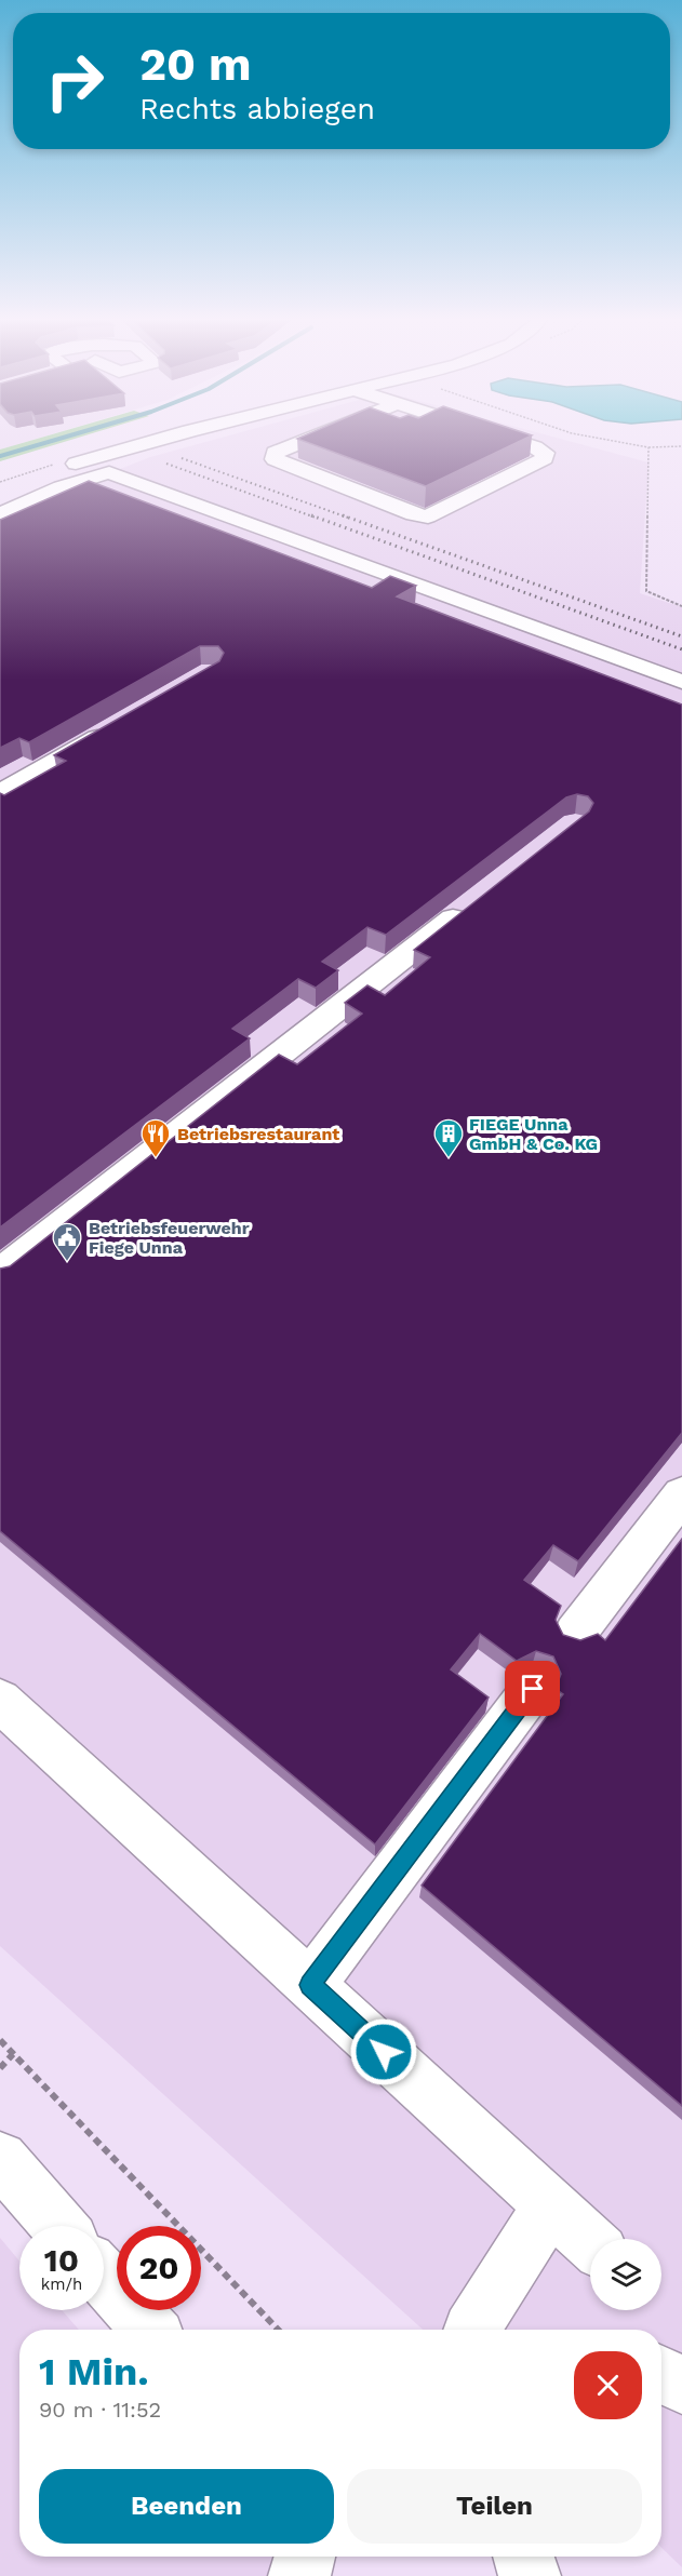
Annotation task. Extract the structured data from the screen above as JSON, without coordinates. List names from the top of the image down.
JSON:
{
  "places": {
    "restaurant": ["Betriebsrestaurant"],
    "building": ["FIEGE Unna GmbH & Co. KG"],
    "public building": ["Betriebsfeuerwehr Fiege Unna"]
  },
  "page": {
    "turn": ["20 m", "Rechts abbiegen"],
    "speed": "10 km/h",
    "limit": "20",
    "heading": ["1 Min.", "90 m · 11:52"],
    "buttons": ["Beenden", "Teilen"]
  }
}
